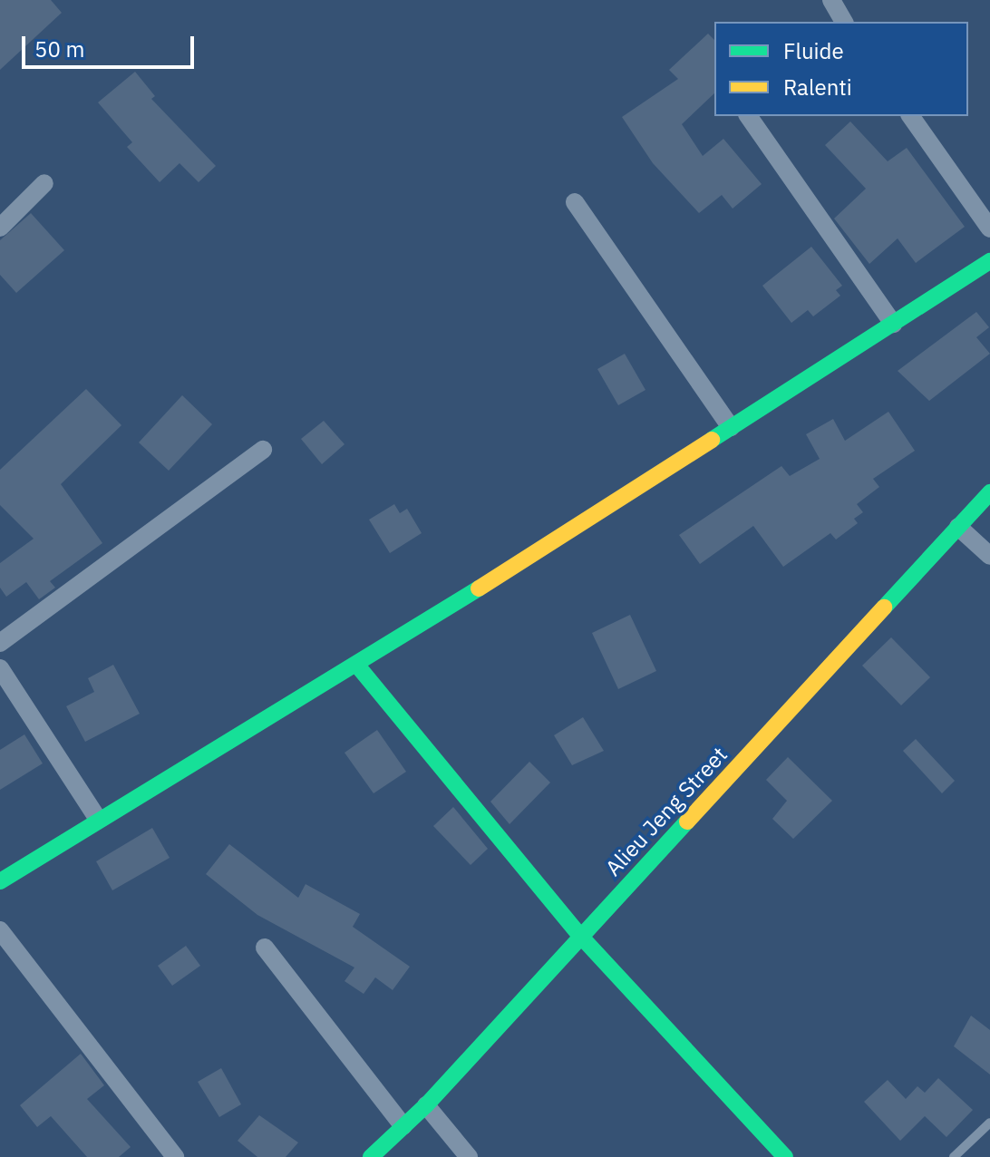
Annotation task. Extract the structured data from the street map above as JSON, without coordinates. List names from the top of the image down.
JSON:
{
  "streets": {
    "street": ["Alieu Jeng Street"]
  },
  "legend": ["Fluide", "Ralenti"],
  "scale_bar": "50 m"
}
